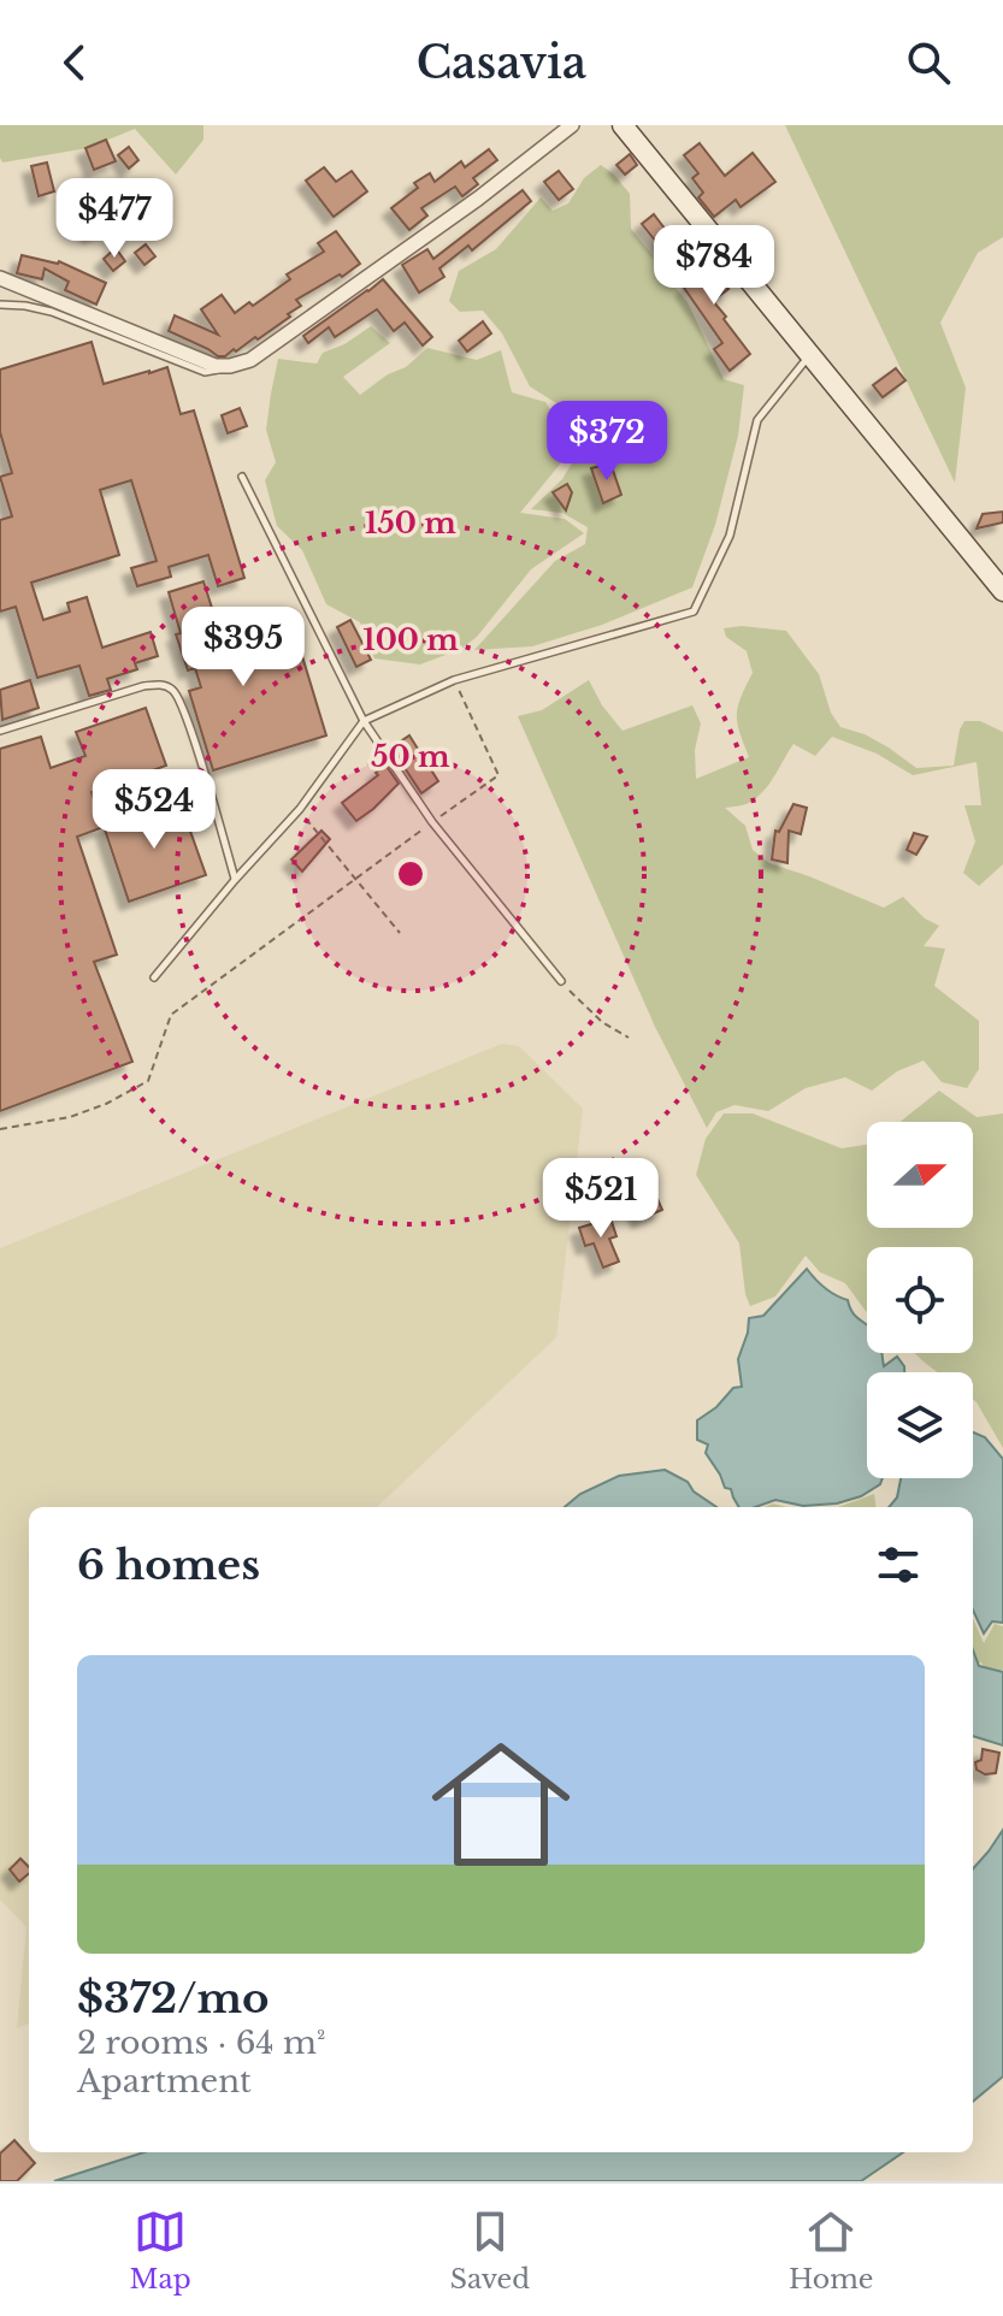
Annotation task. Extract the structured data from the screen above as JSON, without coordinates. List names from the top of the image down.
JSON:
{
  "north": "right",
  "page": {
    "header": "Casavia",
    "price": [
      "$477",
      "$784",
      "$372",
      "$395",
      "$524",
      "$521"
    ],
    "heading": "6 homes",
    "list": [
      {
        "name": "$372/mo",
        "note": "2 rooms · 64 m² · Apartment"
      }
    ],
    "tabs": ["Map", "Saved", "Home"]
  },
  "rings": ["150 m", "100 m", "50 m"]
}
